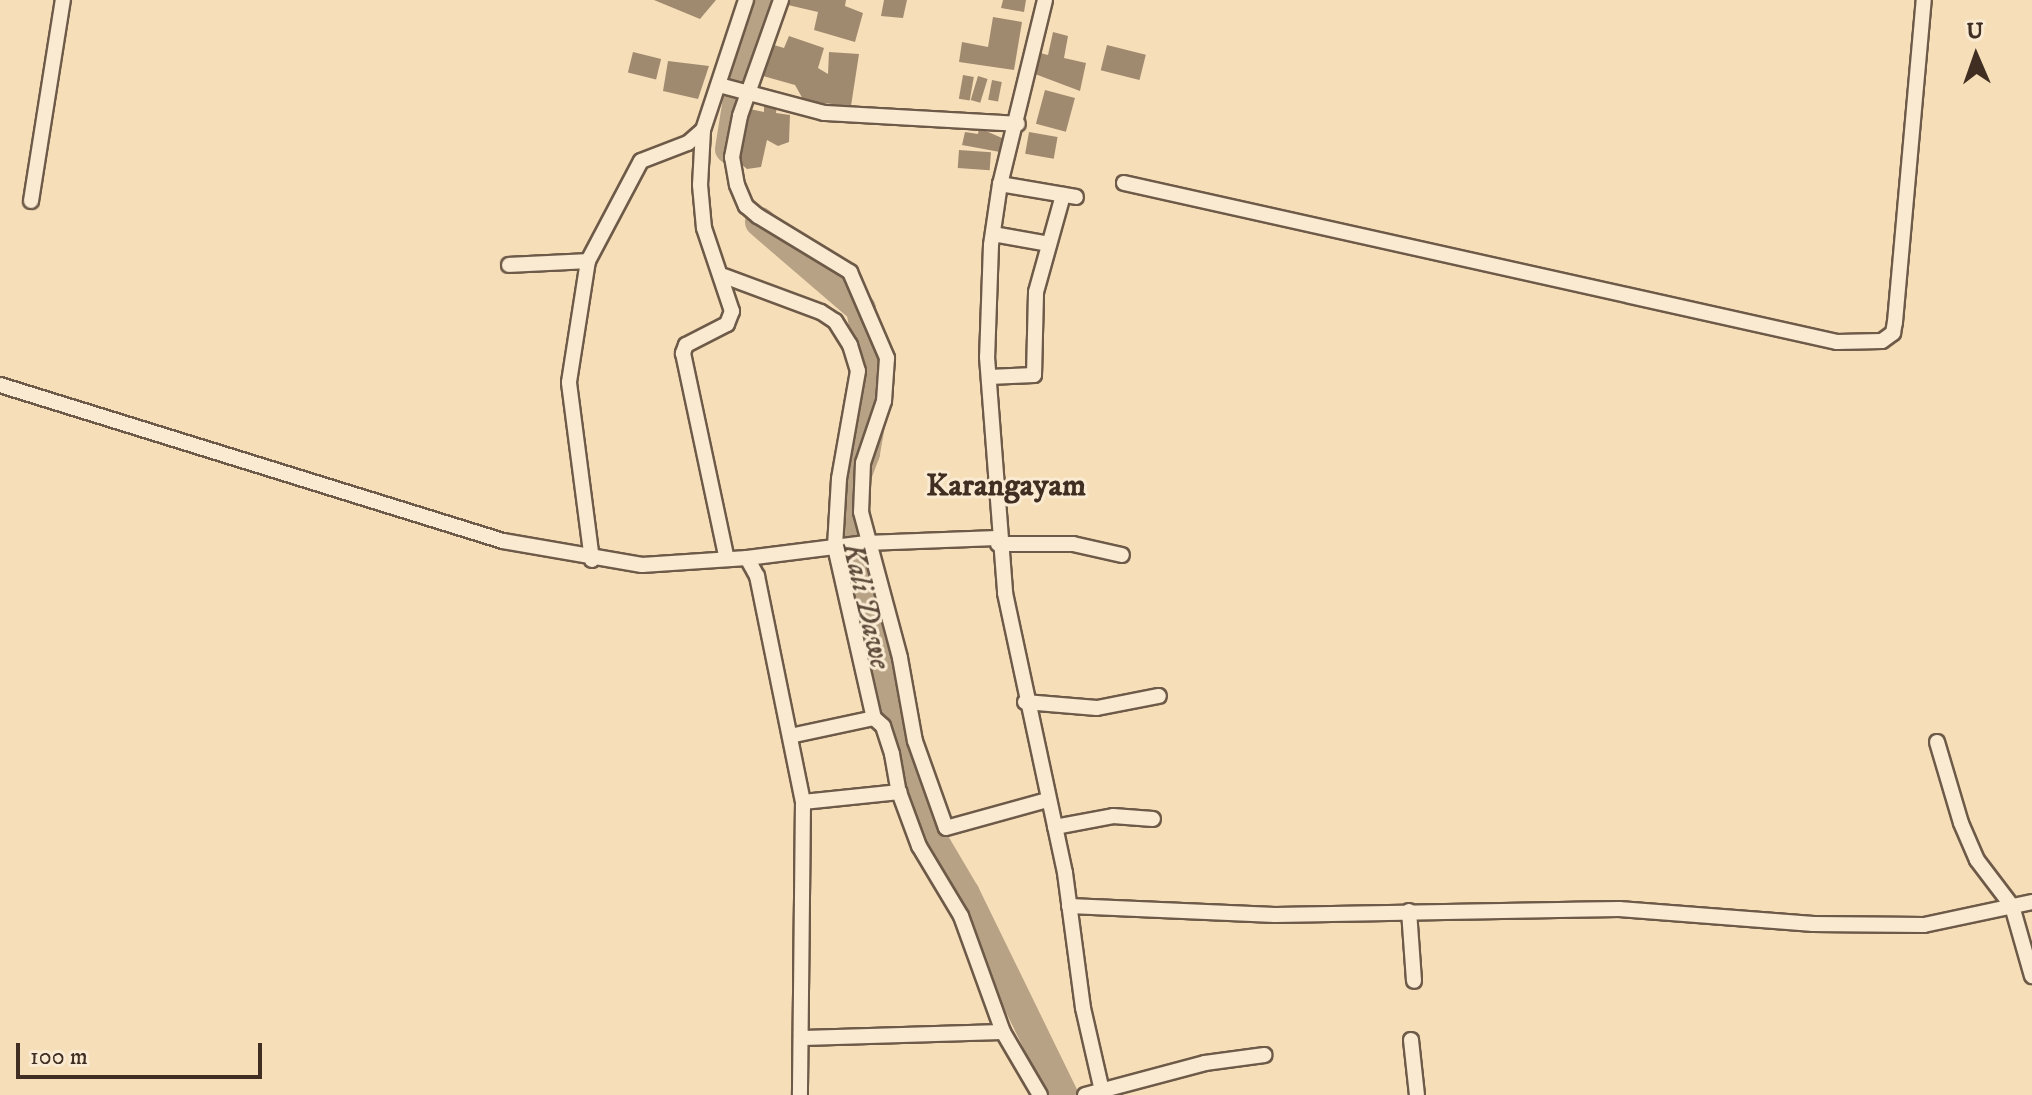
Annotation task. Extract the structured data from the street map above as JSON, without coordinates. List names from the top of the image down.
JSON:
{
  "districts": ["Karangayam"],
  "water": ["Kali Dawe"],
  "scale_bar": "100 m",
  "north": "top"
}
